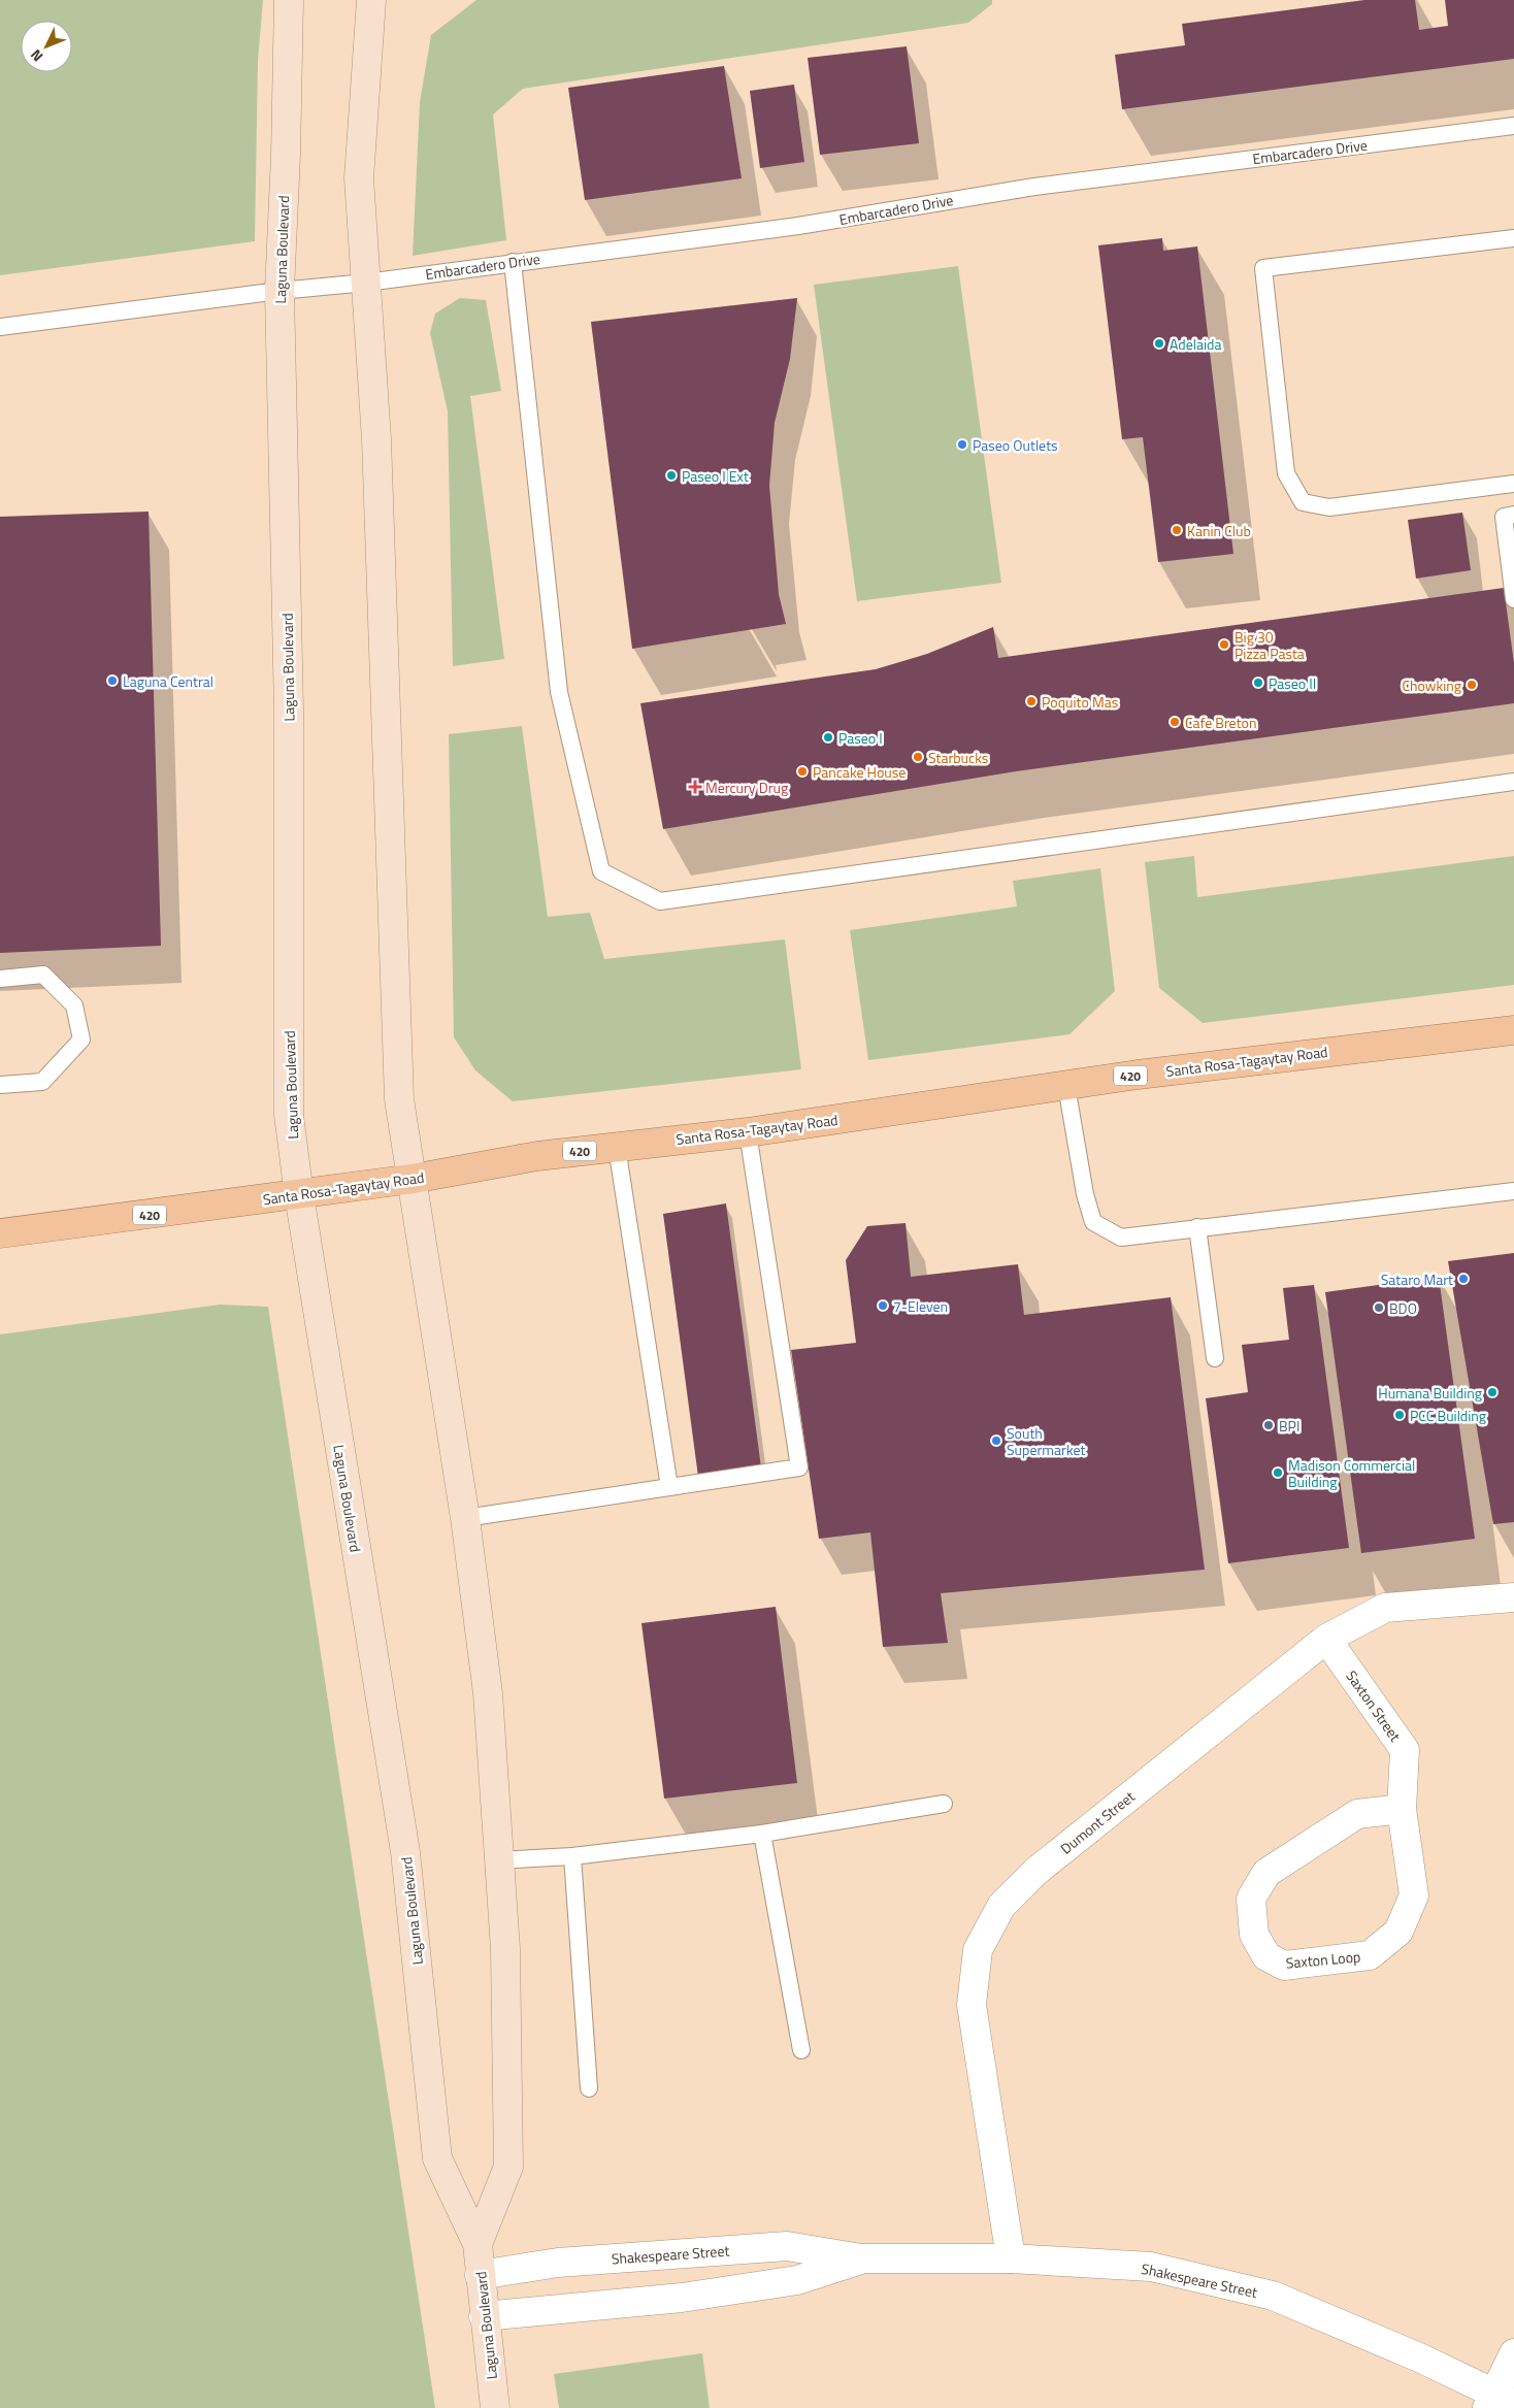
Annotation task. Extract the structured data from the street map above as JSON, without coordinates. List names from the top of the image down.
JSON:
{
  "streets": {
    "main road": ["Laguna Boulevard", "Santa Rosa-Tagaytay Road", "420"],
    "street": [
      "Saxton Street",
      "Dumont Street",
      "Saxton Loop",
      "Shakespeare Street"
    ],
    "lane": ["Embarcadero Drive"]
  },
  "crossings": [
    ["Embarcadero Drive", "Laguna Boulevard"],
    ["Laguna Boulevard", "Santa Rosa-Tagaytay Road"],
    ["Laguna Boulevard", "Shakespeare Street"],
    ["Saxton Street", "Dumont Street"],
    ["Saxton Street", "Saxton Loop"],
    ["Dumont Street", "Shakespeare Street"]
  ],
  "places": {
    "other": [
      "Adelaida",
      "Paseo Outlets",
      "Paseo I Ext",
      "Kanin Club",
      "Big 30 Pizza Pasta",
      "Laguna Central",
      "Paseo II",
      "Chowking",
      "Poquito Mas",
      "Cafe Breton",
      "Paseo I",
      "Starbucks",
      "Pancake House",
      "Sataro Mart",
      "7-Eleven",
      "BDO",
      "Humana Building",
      "PCC Building",
      "BPI",
      "South Supermarket",
      "Madison Commercial Building"
    ],
    "health": ["Mercury Drug"]
  },
  "north": "bottom left"
}
